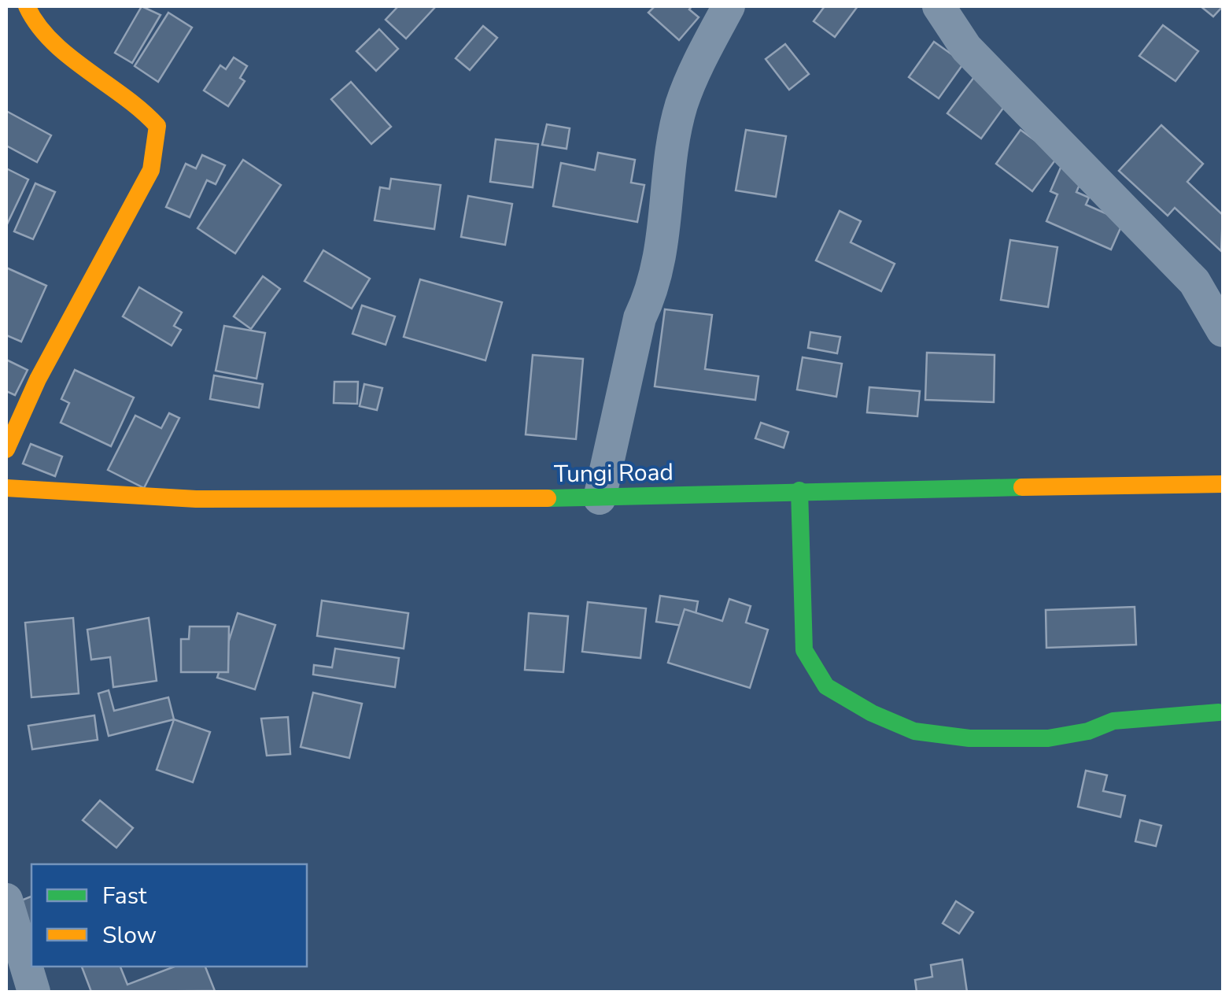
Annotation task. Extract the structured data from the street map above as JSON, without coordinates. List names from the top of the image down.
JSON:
{
  "streets": {
    "main road": ["Tungi Road"]
  },
  "legend": ["Fast", "Slow"]
}
